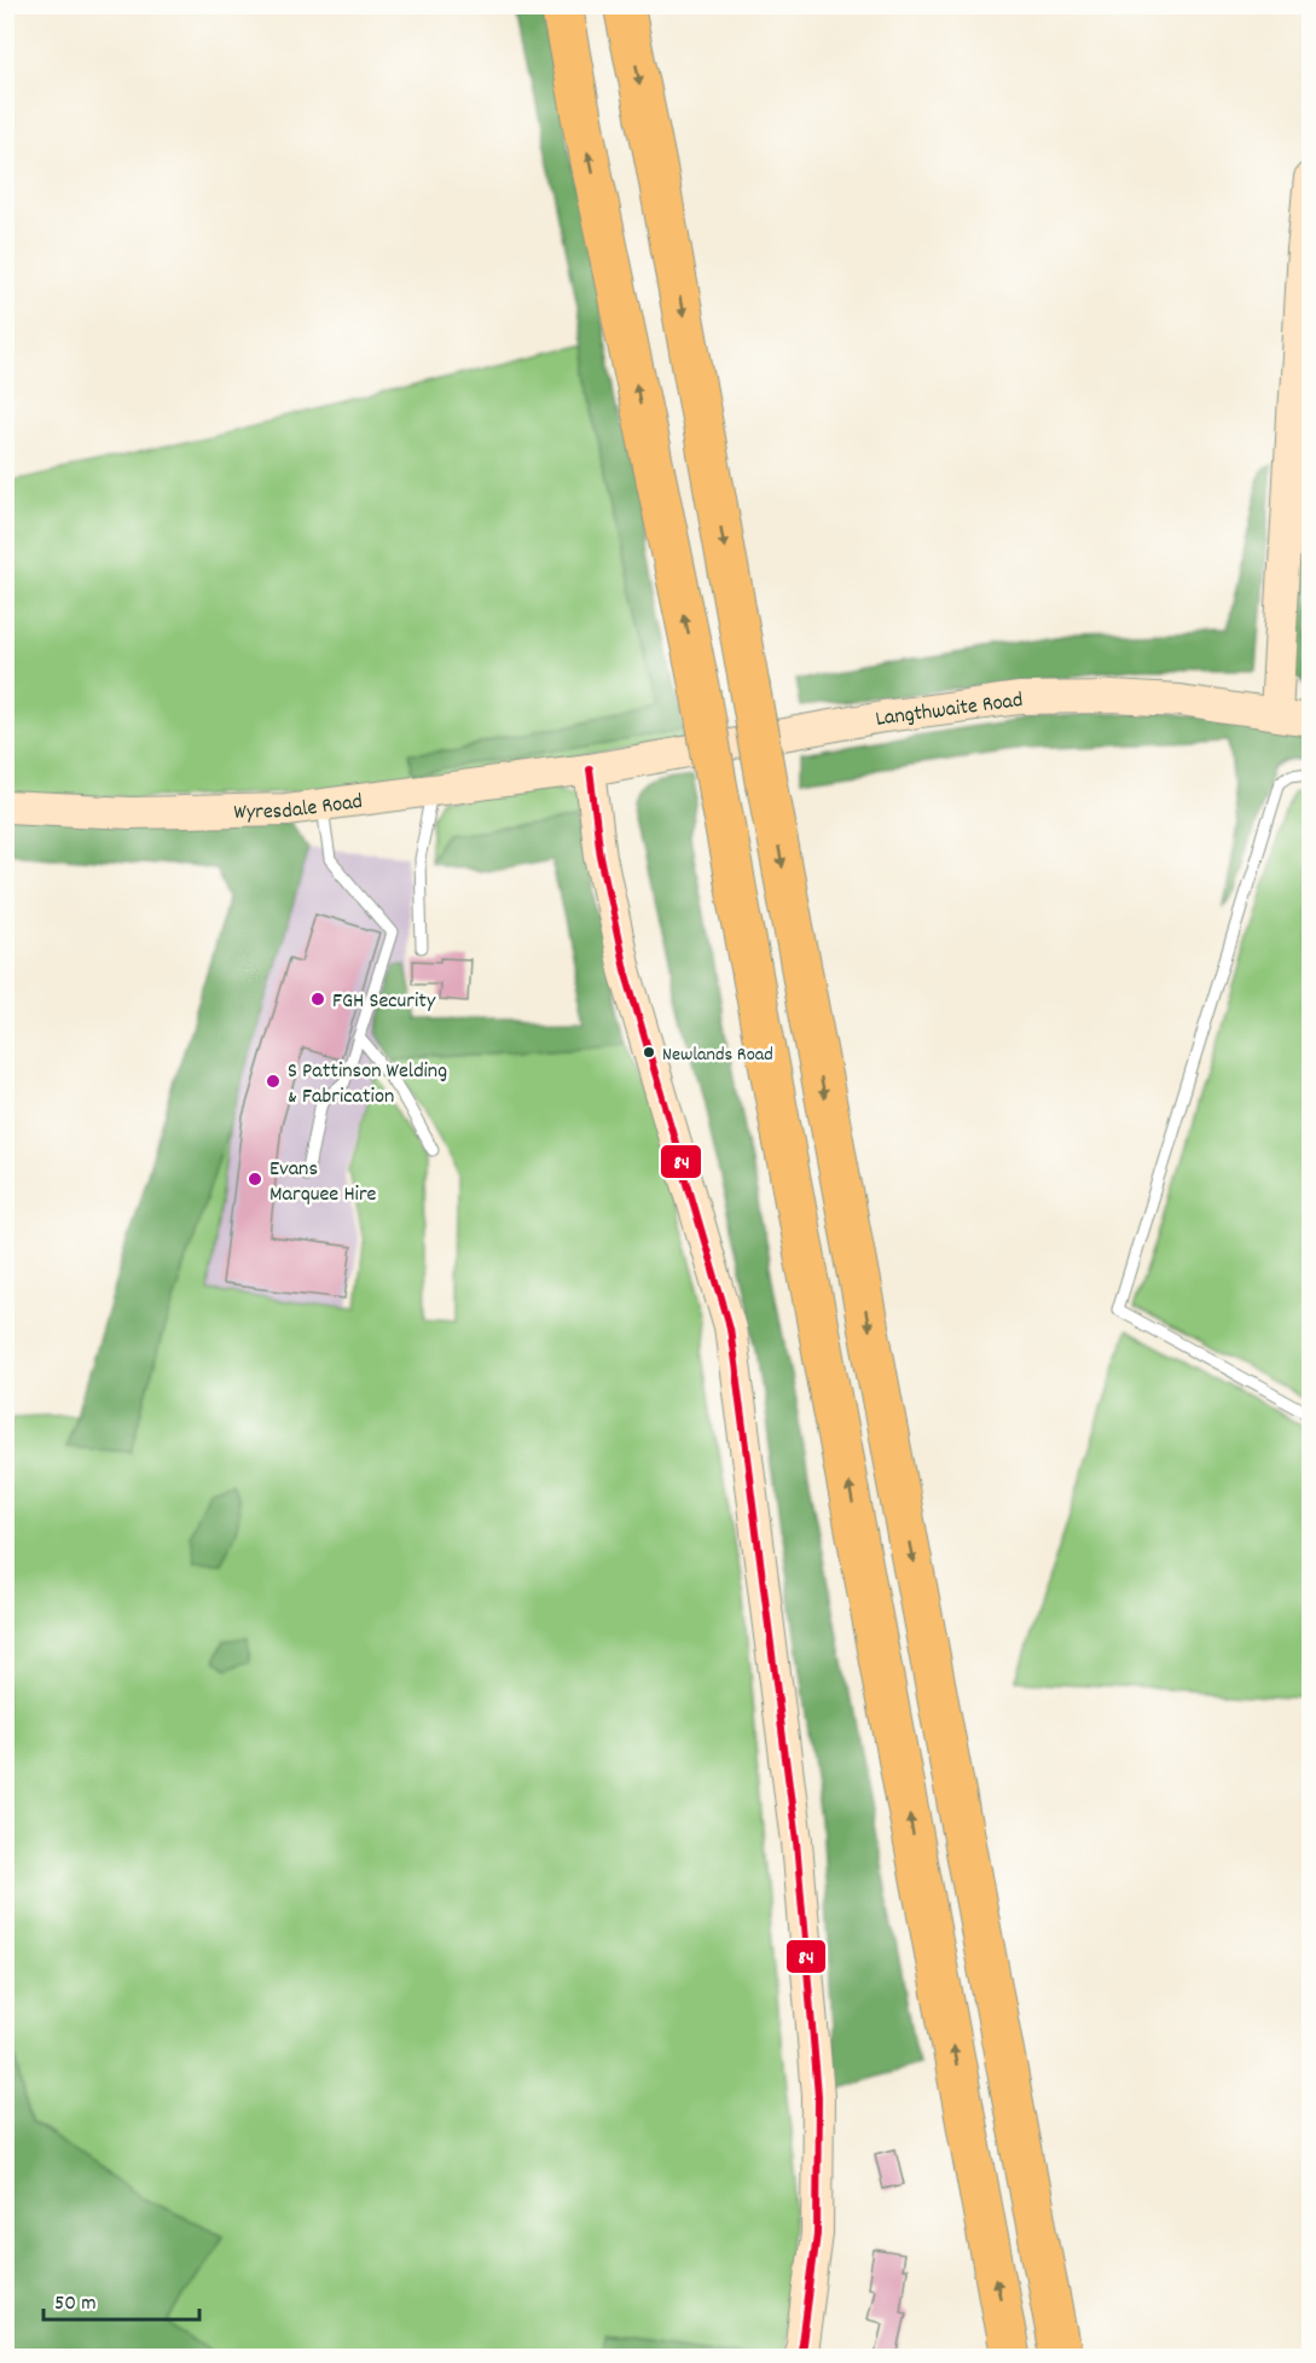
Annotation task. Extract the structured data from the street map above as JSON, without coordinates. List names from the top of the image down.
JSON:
{
  "streets": {
    "street": ["Langthwaite Road", "Wyresdale Road"]
  },
  "crossings": [
    ["Langthwaite Road", "Wyresdale Road"]
  ],
  "places": [
    "FGH Security",
    "Newlands Road",
    "S Pattinson Welding & Fabrication",
    "Evans Marquee Hire"
  ],
  "lines": ["transit line 84"],
  "scale_bar": "50 m"
}
